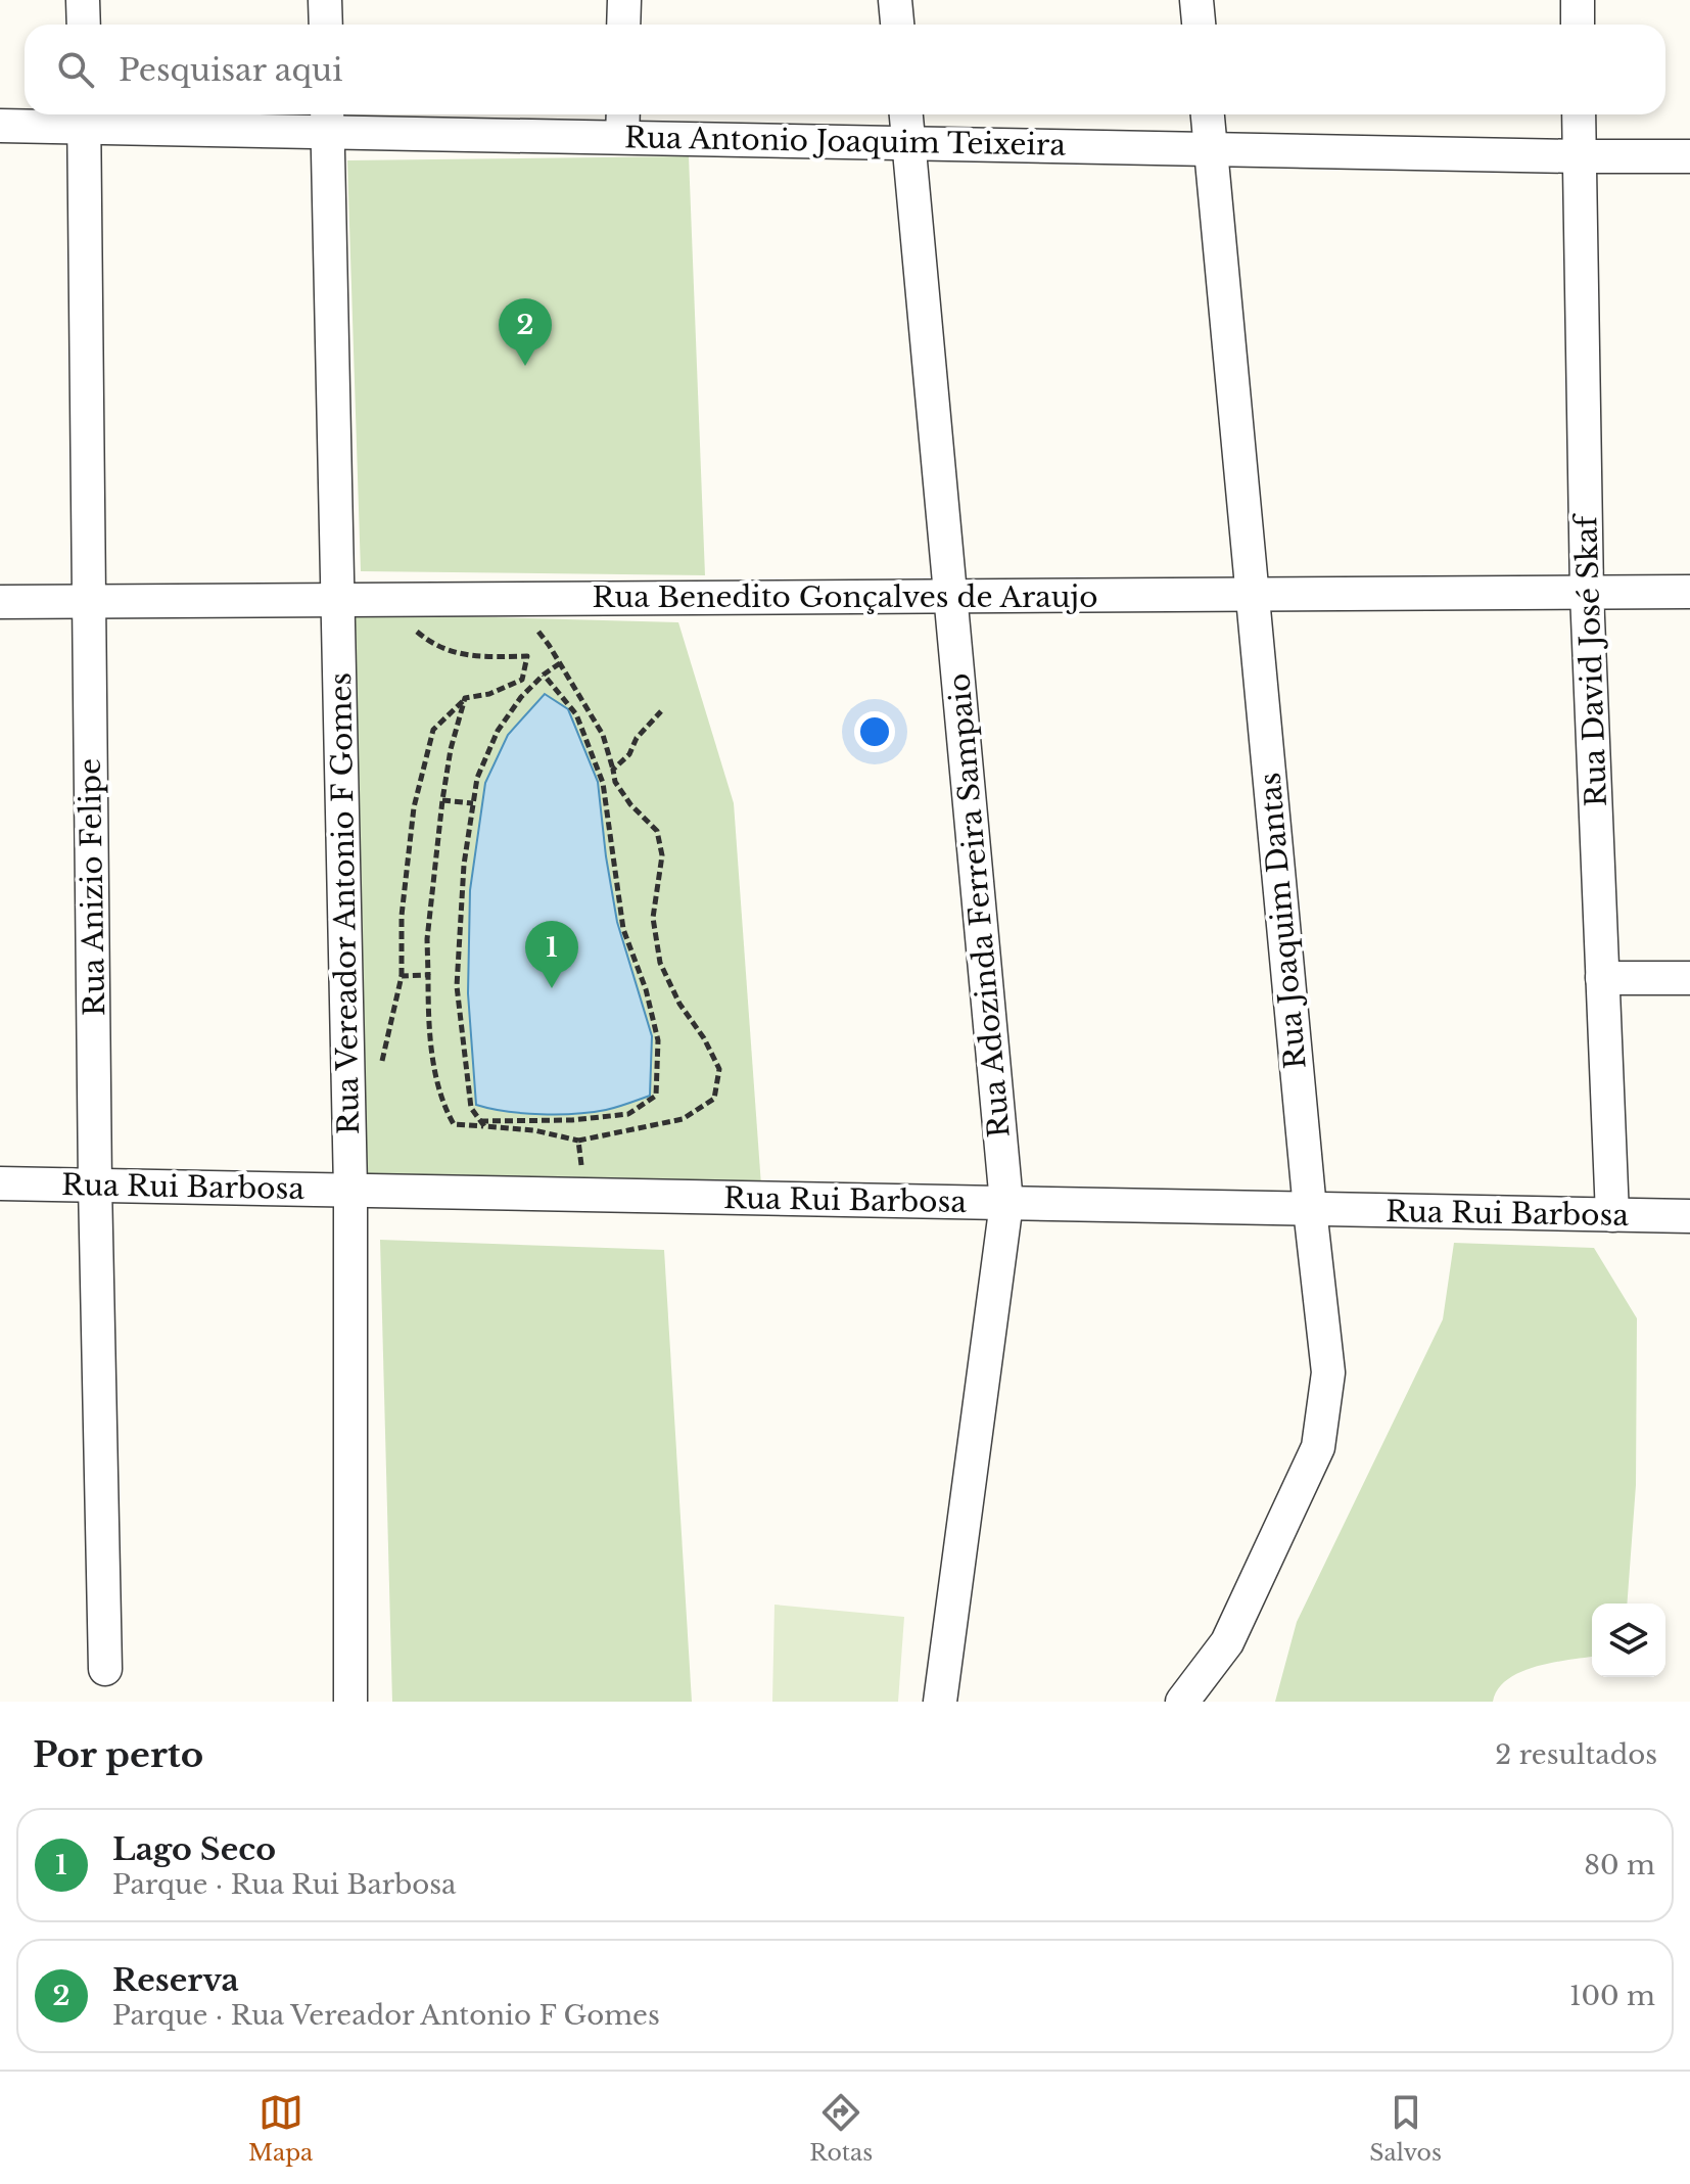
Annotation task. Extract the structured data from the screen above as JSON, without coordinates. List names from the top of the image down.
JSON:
{
  "streets": {
    "street": [
      "Rua Antonio Joaquim Teixeira",
      "Rua Benedito Gonçalves de Araujo",
      "Rua David José Skaf",
      "Rua Anizio Felipe",
      "Rua Vereador Antonio F Gomes",
      "Rua Adozinda Ferreira Sampaio",
      "Rua Joaquim Dantas",
      "Rua Rui Barbosa"
    ]
  },
  "crossings": [
    ["Rua Antonio Joaquim Teixeira", "Rua David José Skaf"],
    ["Rua Antonio Joaquim Teixeira", "Rua Anizio Felipe"],
    ["Rua Antonio Joaquim Teixeira", "Rua Vereador Antonio F Gomes"],
    ["Rua Antonio Joaquim Teixeira", "Rua Adozinda Ferreira Sampaio"],
    ["Rua Antonio Joaquim Teixeira", "Rua Joaquim Dantas"],
    ["Rua Benedito Gonçalves de Araujo", "Rua David José Skaf"],
    ["Rua Benedito Gonçalves de Araujo", "Rua Anizio Felipe"],
    ["Rua Benedito Gonçalves de Araujo", "Rua Vereador Antonio F Gomes"],
    ["Rua Benedito Gonçalves de Araujo", "Rua Adozinda Ferreira Sampaio"],
    ["Rua Benedito Gonçalves de Araujo", "Rua Joaquim Dantas"],
    ["Rua David José Skaf", "Rua Rui Barbosa"],
    ["Rua Anizio Felipe", "Rua Rui Barbosa"],
    ["Rua Vereador Antonio F Gomes", "Rua Rui Barbosa"],
    ["Rua Adozinda Ferreira Sampaio", "Rua Rui Barbosa"],
    ["Rua Joaquim Dantas", "Rua Rui Barbosa"]
  ],
  "page": {
    "search": "Pesquisar aqui",
    "pins": ["2", "1"],
    "heading": ["Por perto", "2 resultados"],
    "list": [
      {
        "mark": "1",
        "name": "Lago Seco",
        "note": "Parque · Rua Rui Barbosa",
        "value": "80 m"
      },
      {
        "mark": "2",
        "name": "Reserva",
        "note": "Parque · Rua Vereador Antonio F Gomes",
        "value": "100 m"
      }
    ],
    "nav": ["Mapa", "Rotas", "Salvos"]
  }
}
